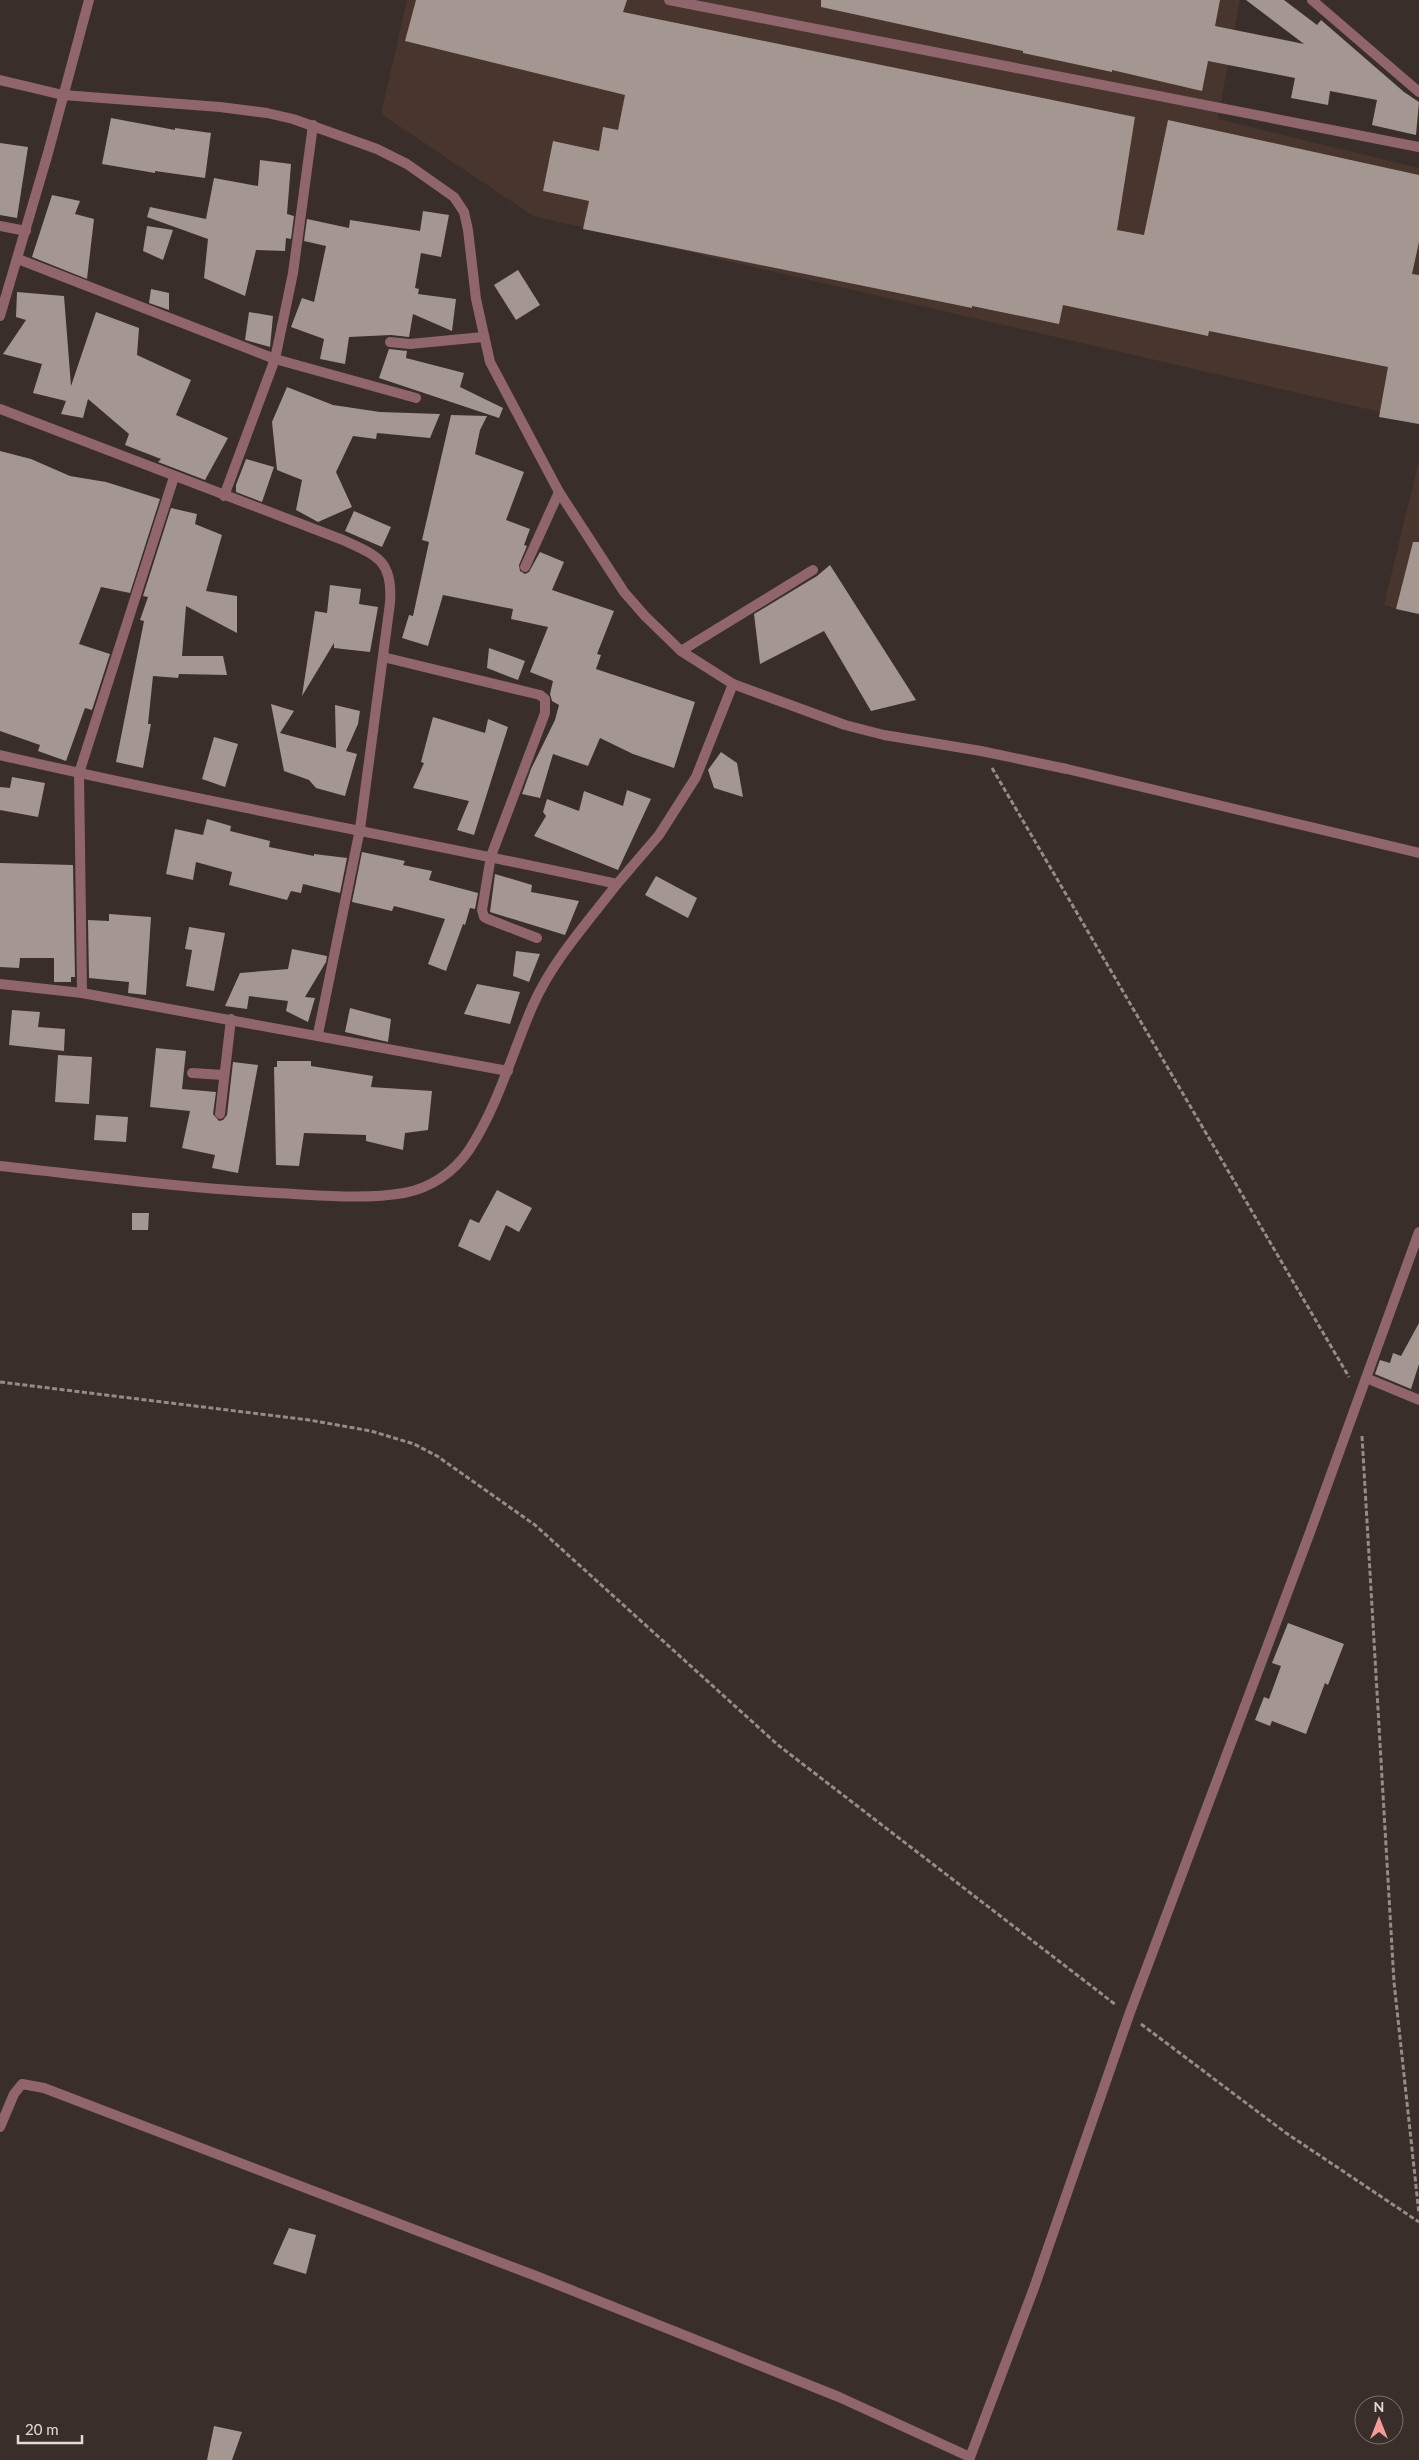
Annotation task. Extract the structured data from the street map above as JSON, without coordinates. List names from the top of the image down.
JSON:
{
  "scale_bar": "20 m",
  "north": "top"
}
